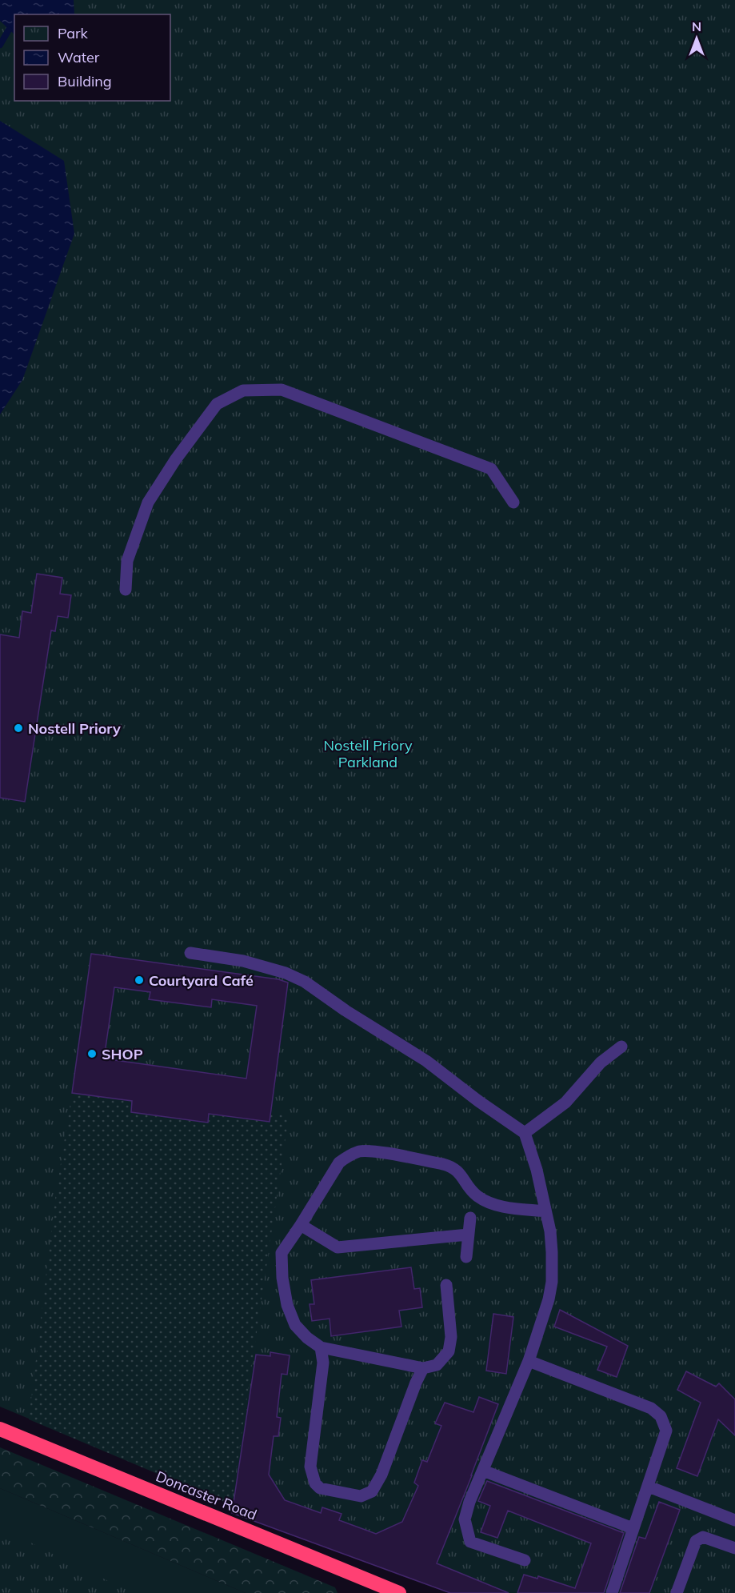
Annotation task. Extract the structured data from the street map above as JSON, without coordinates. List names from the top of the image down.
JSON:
{
  "streets": {
    "highway": ["Doncaster Road"]
  },
  "parks": ["Nostell Priory Parkland"],
  "places": ["Nostell Priory", "Courtyard Café", "SHOP"],
  "legend": ["Park", "Water", "Building"],
  "north": "top"
}
